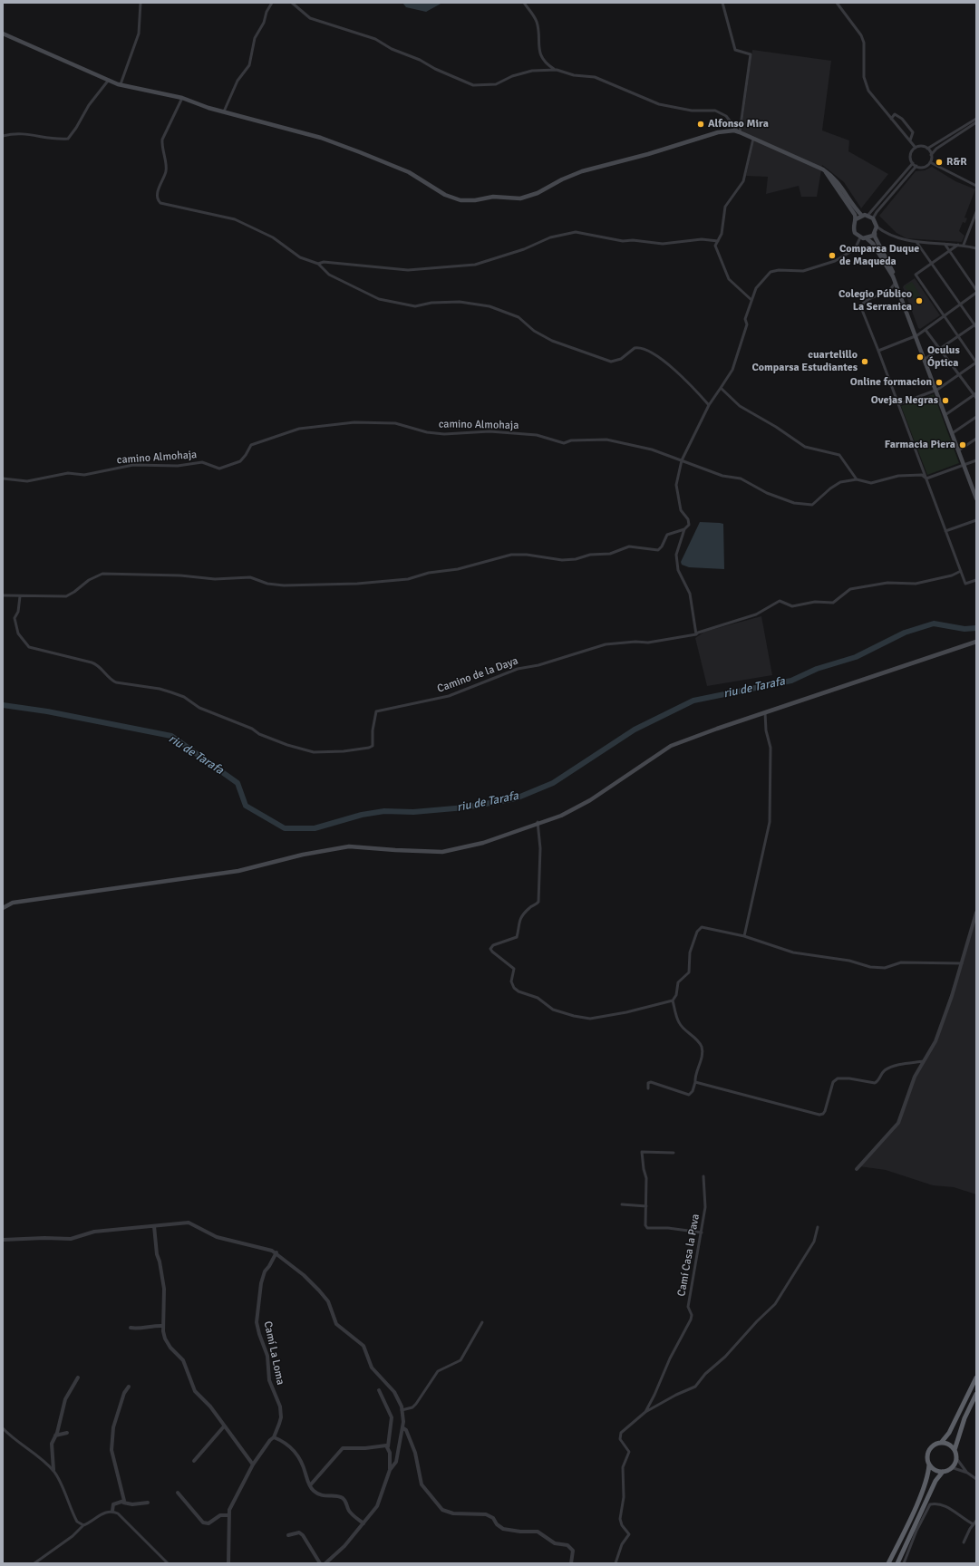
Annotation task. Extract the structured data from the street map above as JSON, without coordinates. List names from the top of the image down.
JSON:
{
  "streets": {
    "street": [
      "camino Almohaja",
      "Camino de la Daya",
      "Camí Casa la Pava",
      "Camí La Loma"
    ]
  },
  "water": ["riu de Tarafa"],
  "places": [
    "Alfonso Mira",
    "R&R",
    "Comparsa Duque de Maqueda",
    "Colegio Público La Serranica",
    "Oculus Óptica",
    "cuartelillo Comparsa Estudiantes",
    "Online formacion",
    "Ovejas Negras",
    "Farmacia Piera"
  ]
}
